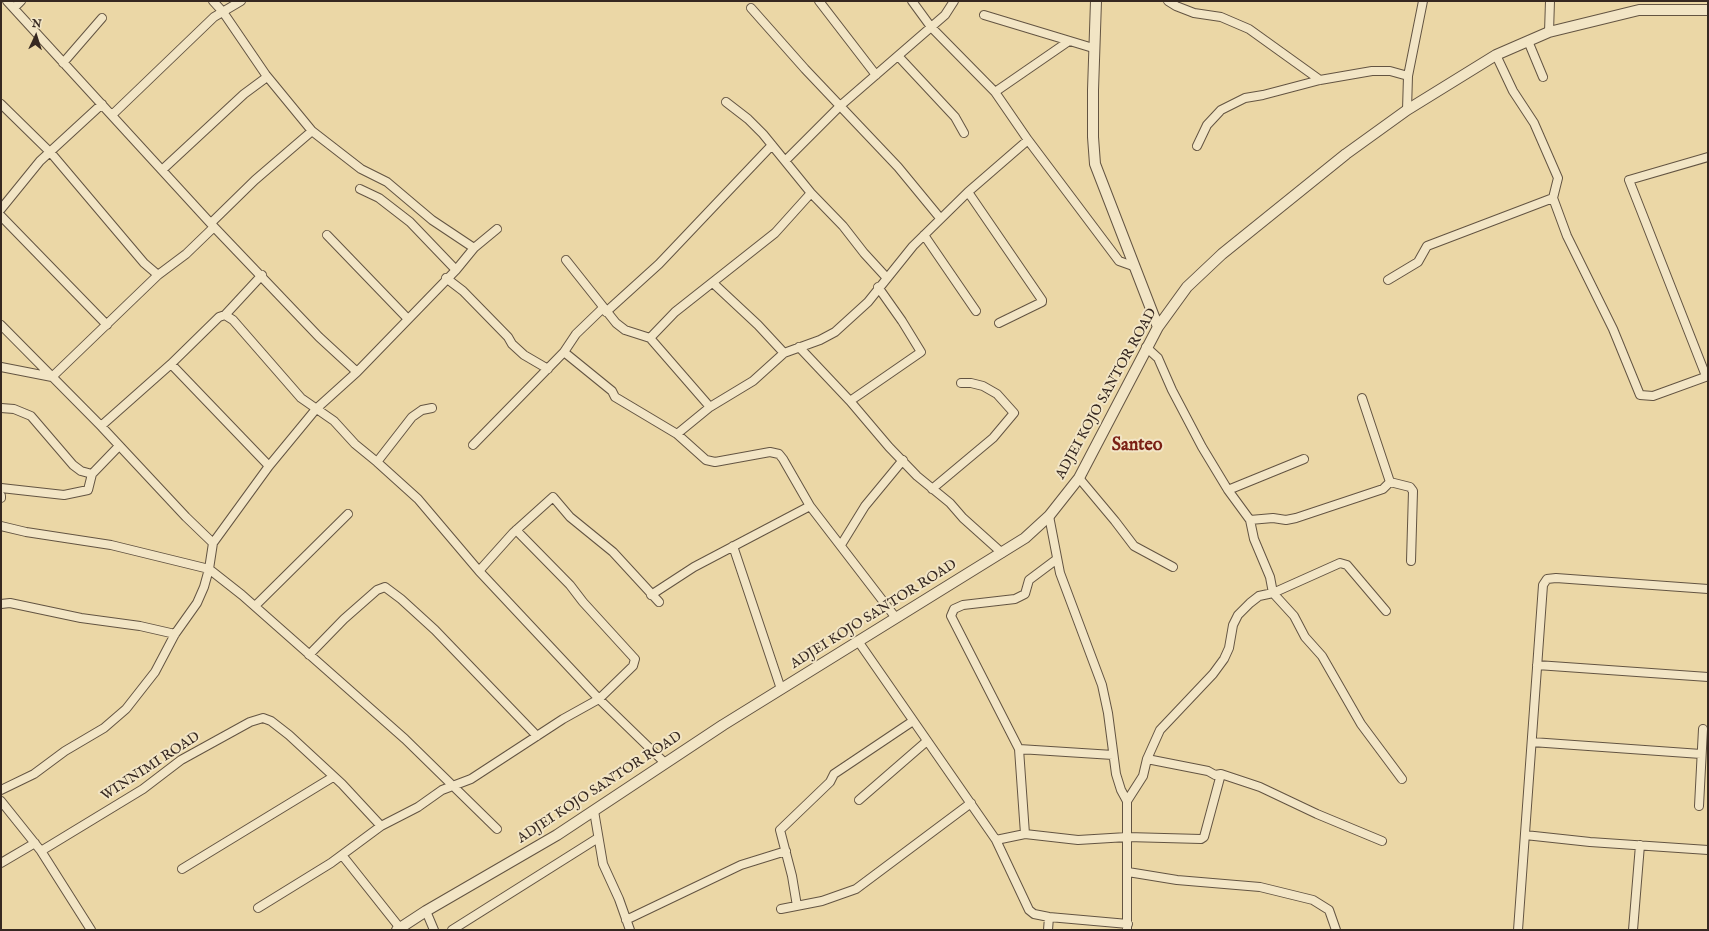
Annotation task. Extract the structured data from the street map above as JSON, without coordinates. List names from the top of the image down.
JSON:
{
  "streets": {
    "street": ["ADJEI KOJO SANTOR ROAD", "WINNIMI ROAD"]
  },
  "districts": ["Santeo"],
  "north": "top"
}
